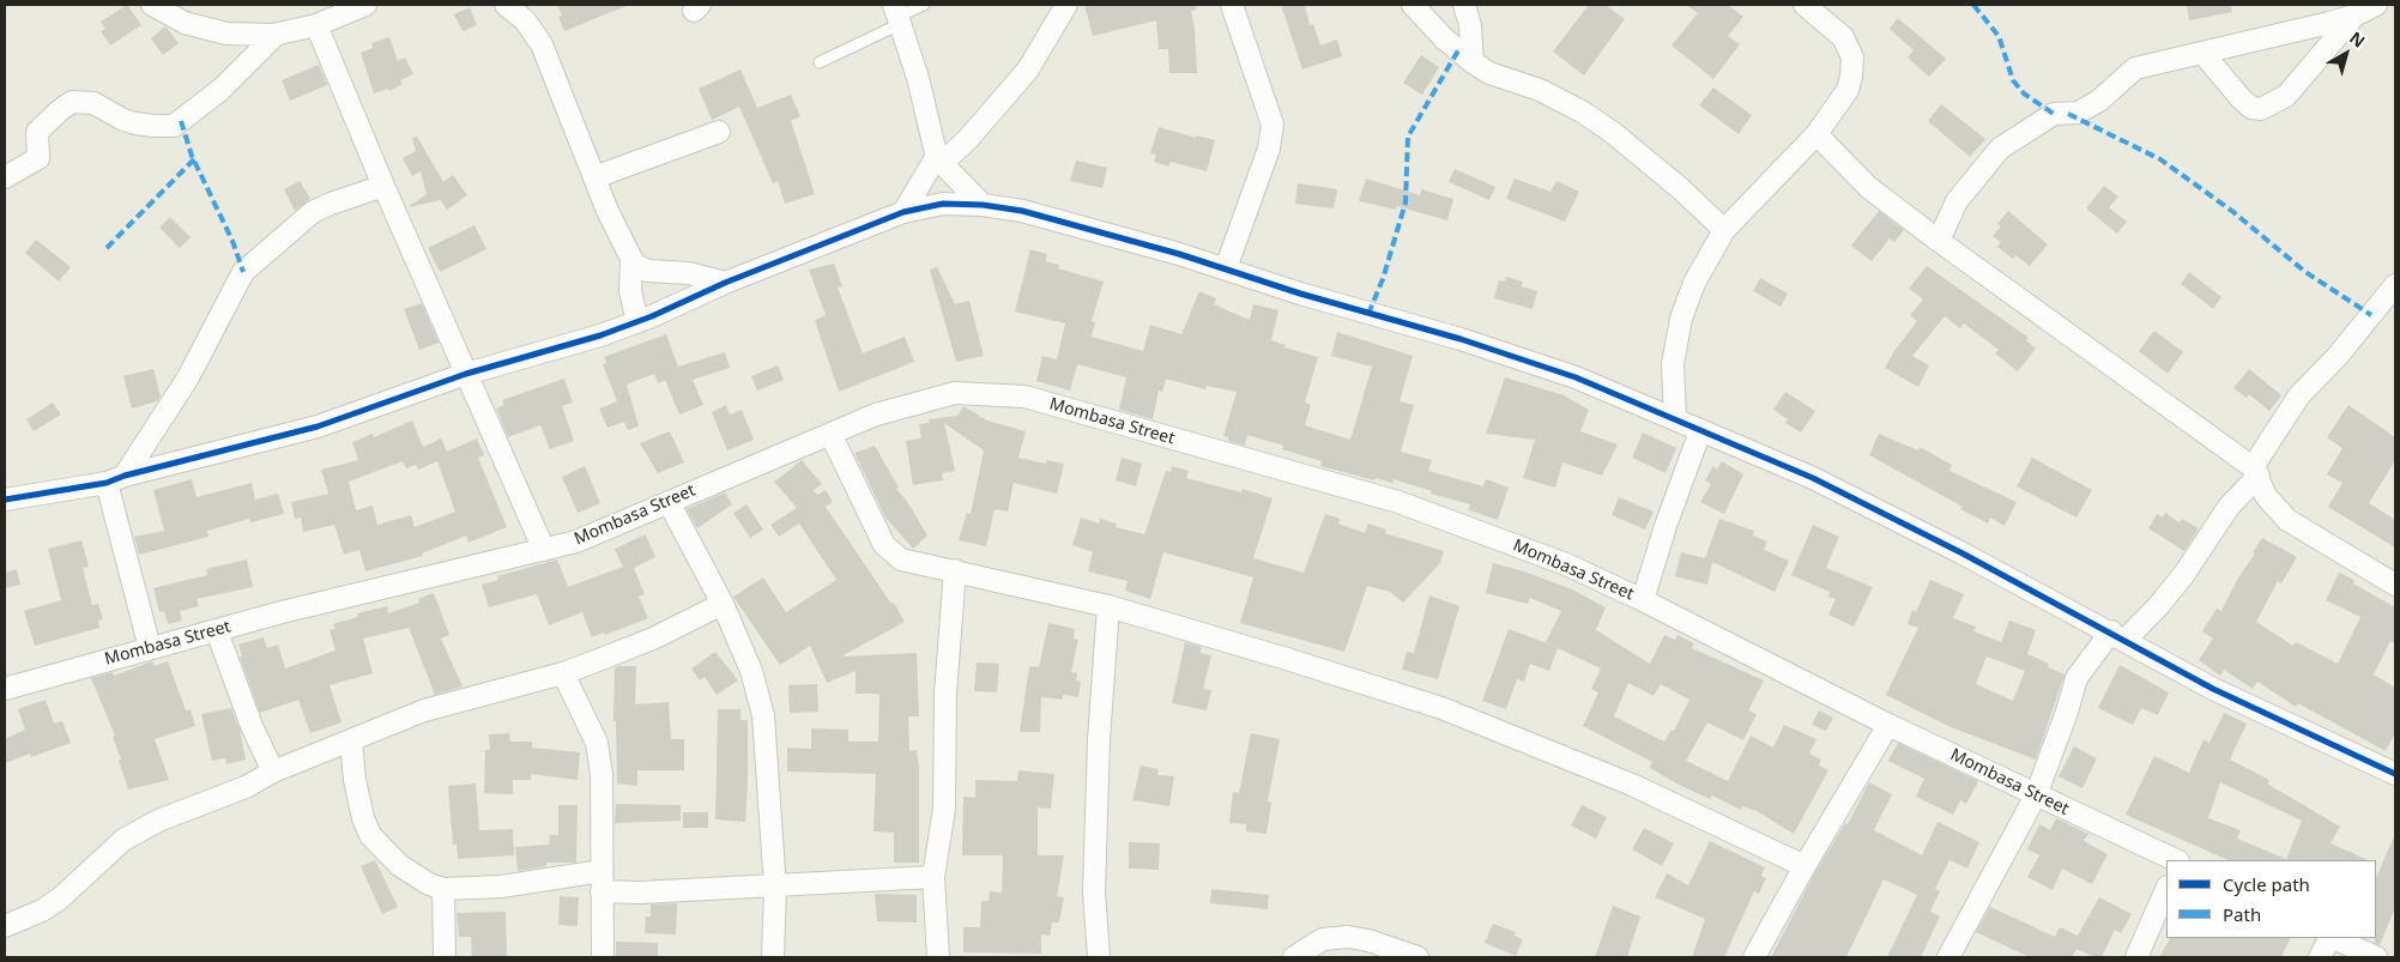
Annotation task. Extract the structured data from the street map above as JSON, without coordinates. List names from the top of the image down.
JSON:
{
  "streets": {
    "street": ["Mombasa Street"]
  },
  "legend": ["Cycle path", "Path"],
  "north": "top right"
}
